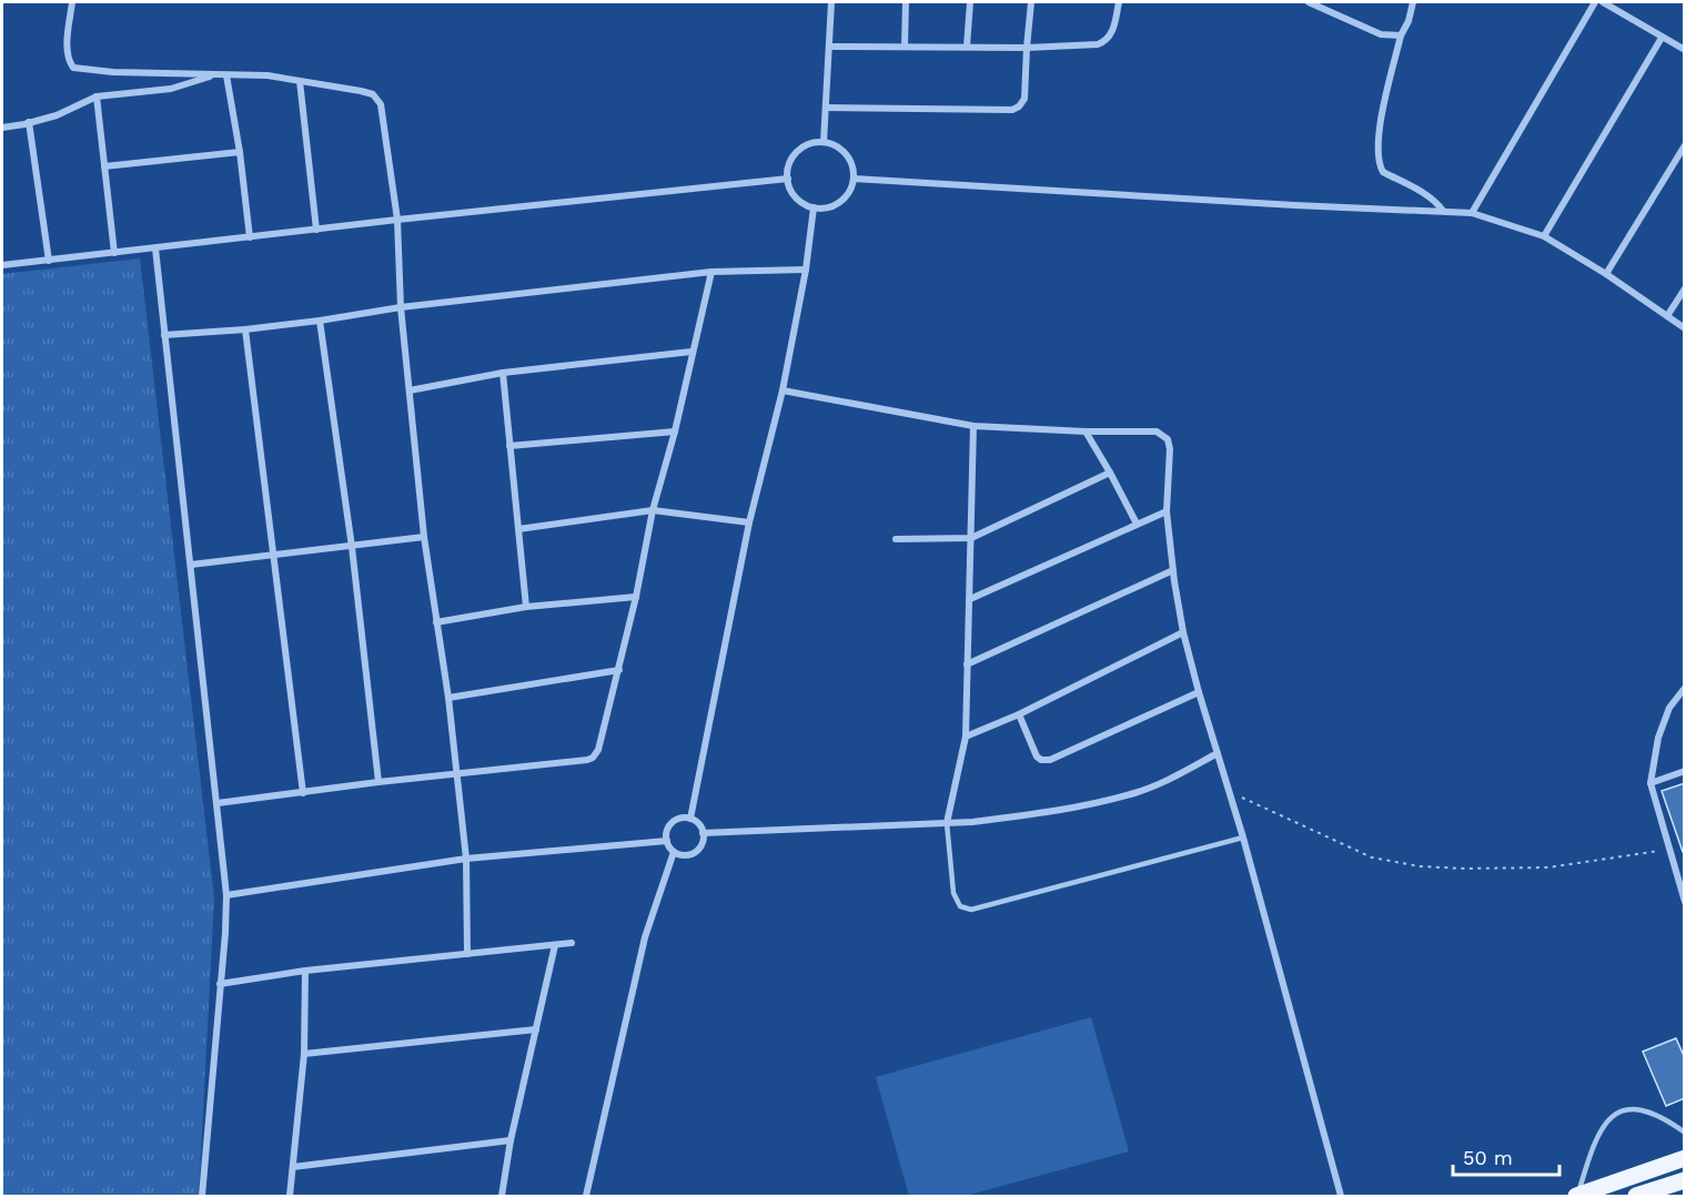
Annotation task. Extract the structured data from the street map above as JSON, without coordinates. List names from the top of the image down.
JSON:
{
  "scale_bar": "50 m"
}
